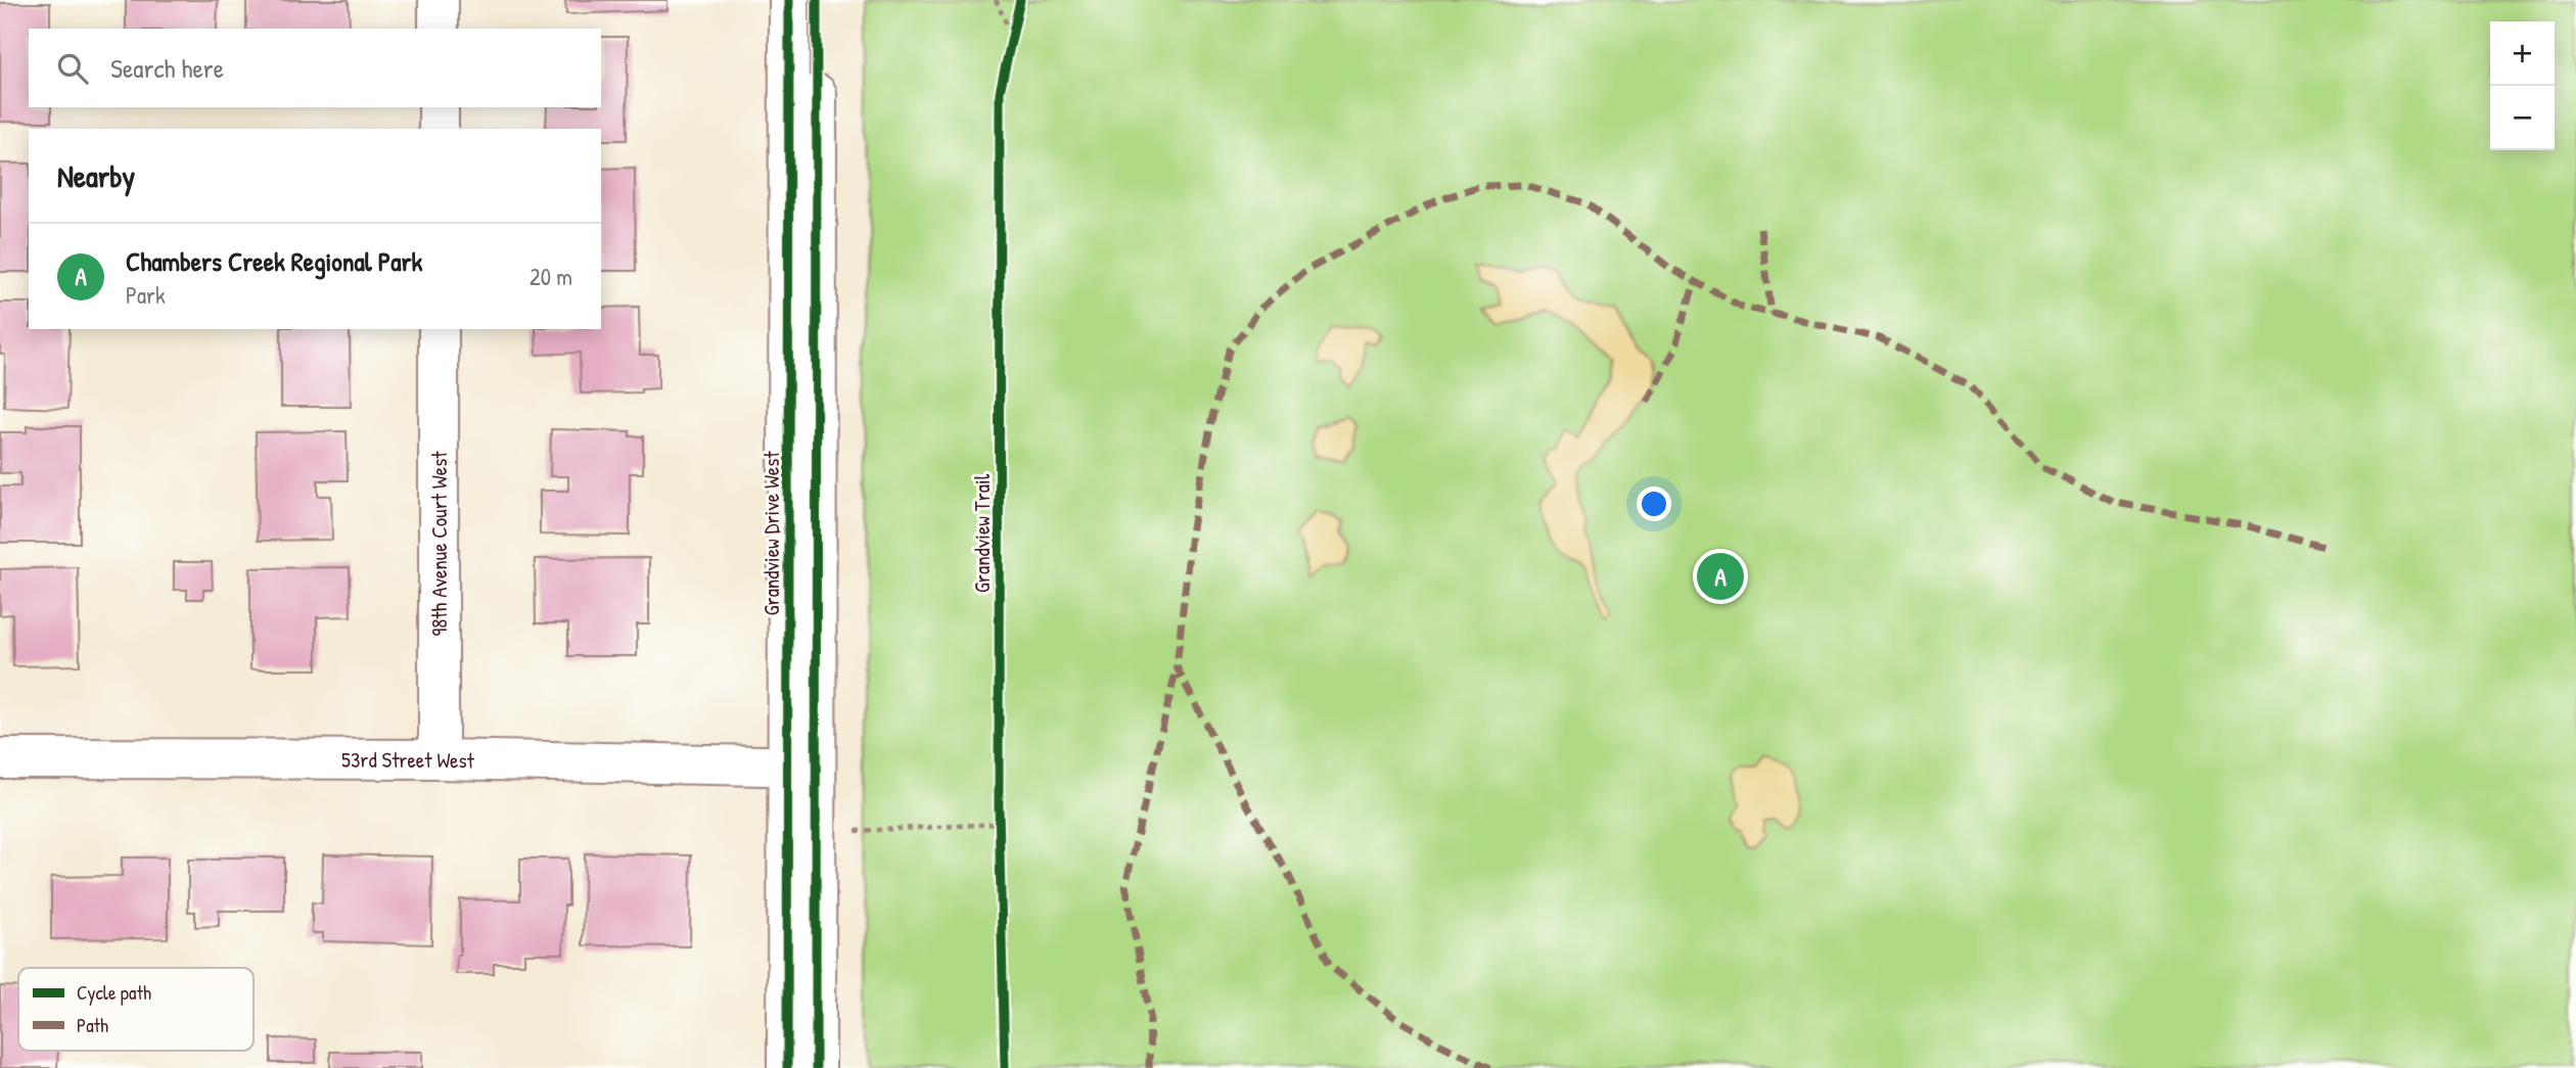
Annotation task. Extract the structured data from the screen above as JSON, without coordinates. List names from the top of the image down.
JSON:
{
  "streets": {
    "street": ["Grandview Drive West", "98th Avenue Court West", "53rd Street West"],
    "cycle path": ["Grandview Trail"]
  },
  "crossings": [
    ["Grandview Drive West", "53rd Street West"],
    ["98th Avenue Court West", "53rd Street West"]
  ],
  "legend": ["Cycle path", "Path"],
  "page": {
    "map_buttons": ["+", "−"],
    "search": "Search here",
    "heading": "Nearby",
    "list": [
      {
        "mark": "A",
        "name": "Chambers Creek Regional Park",
        "note": "Park",
        "value": "20 m"
      }
    ],
    "pins": "A"
  }
}
